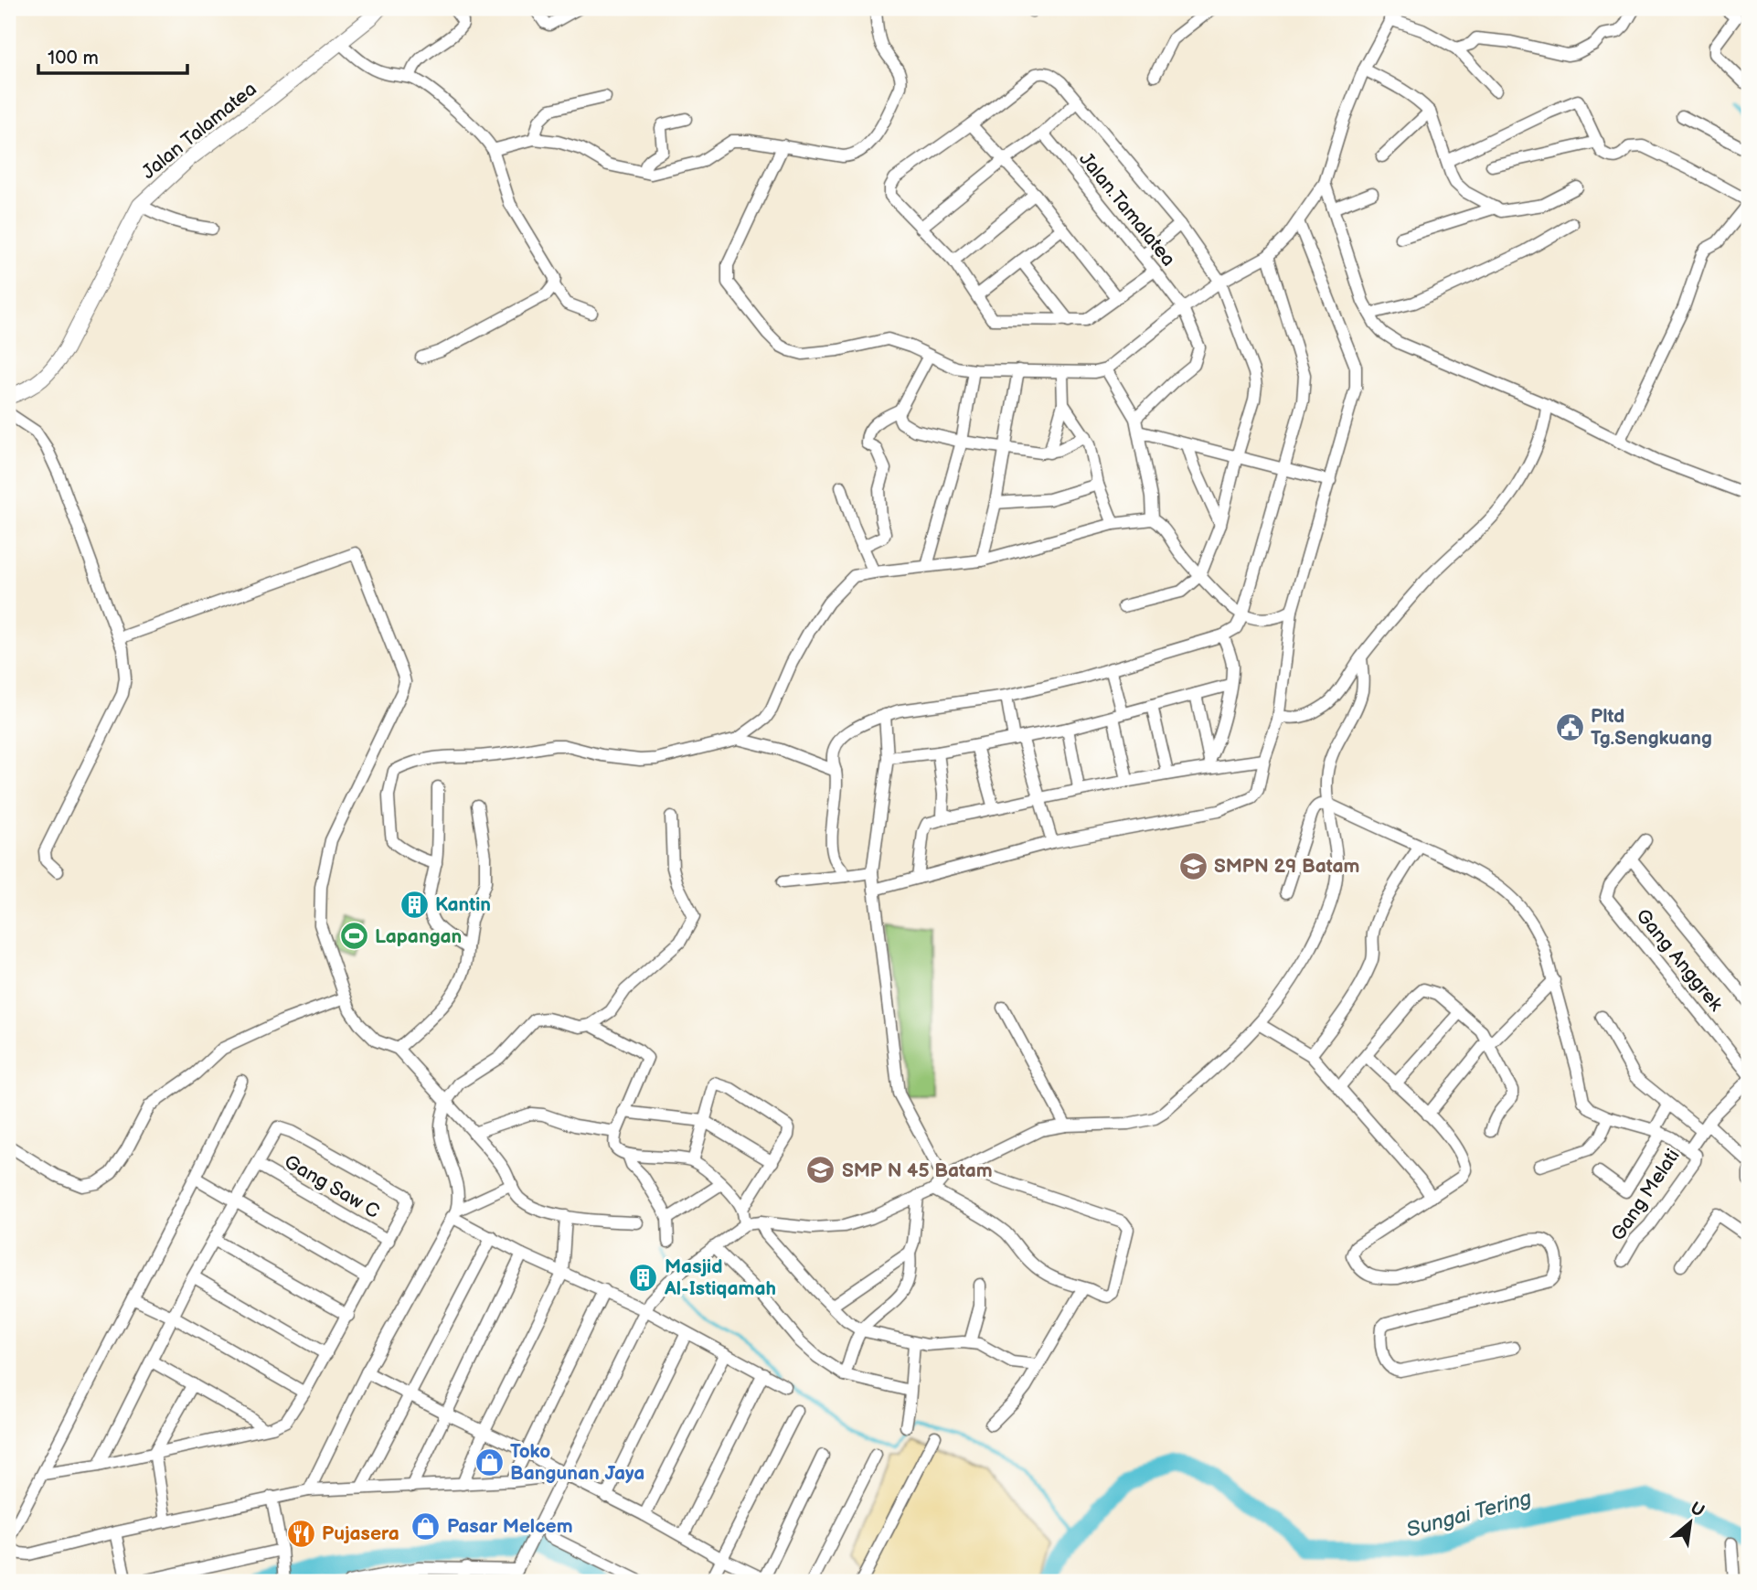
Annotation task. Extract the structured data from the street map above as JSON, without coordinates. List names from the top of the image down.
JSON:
{
  "streets": {
    "street": [
      "Jalan Talamatea",
      "Jalan.Tamalatea",
      "Gang Anggrek",
      "Gang Saw C",
      "Gang Melati"
    ]
  },
  "water": ["Sungai Tering"],
  "places": {
    "public building": ["Pltd Tg.Sengkuang"],
    "school or university": ["SMPN 29 Batam", "SMP N 45 Batam"],
    "building": ["Kantin", "Masjid Al-Istiqamah"],
    "sports": ["Lapangan"],
    "shop": ["Toko Bangunan Jaya", "Pasar Melcem"],
    "restaurant": ["Pujasera"]
  },
  "scale_bar": "100 m",
  "north": "top right"
}
